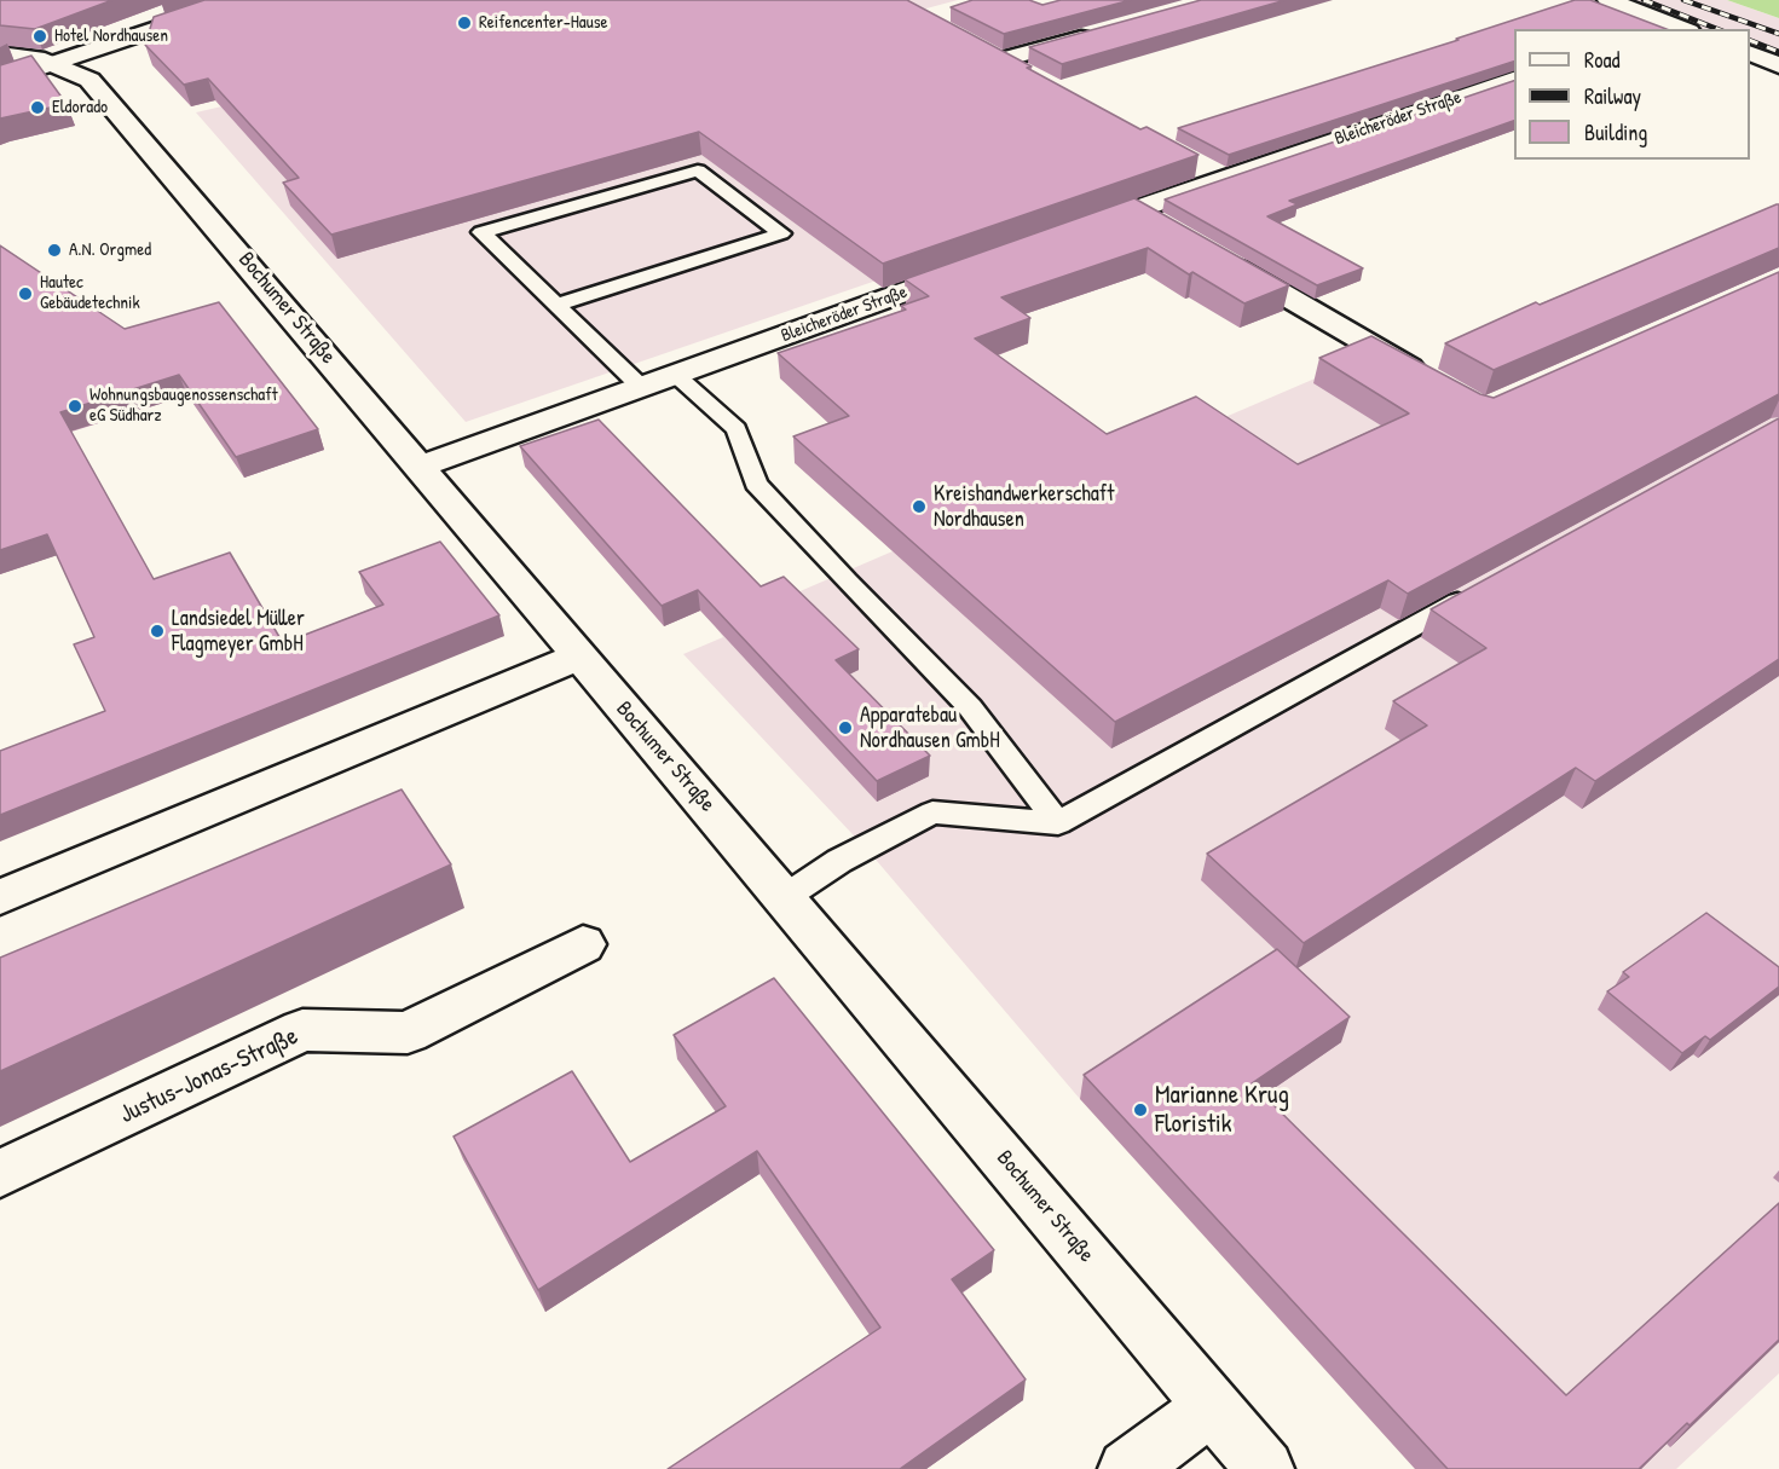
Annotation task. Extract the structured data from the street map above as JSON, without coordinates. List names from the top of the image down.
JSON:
{
  "streets": {
    "street": ["Bleicheröder Straße", "Bochumer Straße", "Justus-Jonas-Straße"]
  },
  "crossings": [
    ["Bleicheröder Straße", "Bochumer Straße"]
  ],
  "places": [
    "Reifencenter-Hause",
    "Hotel Nordhausen",
    "Eldorado",
    "A.N. Orgmed",
    "Hautec Gebäudetechnik",
    "Wohnungsbaugenossenschaft eG Südharz",
    "Kreishandwerkerschaft Nordhausen",
    "Landsiedel Müller Flagmeyer GmbH",
    "Apparatebau Nordhausen GmbH",
    "Marianne Krug Floristik"
  ],
  "legend": ["Road", "Railway", "Building"]
}
